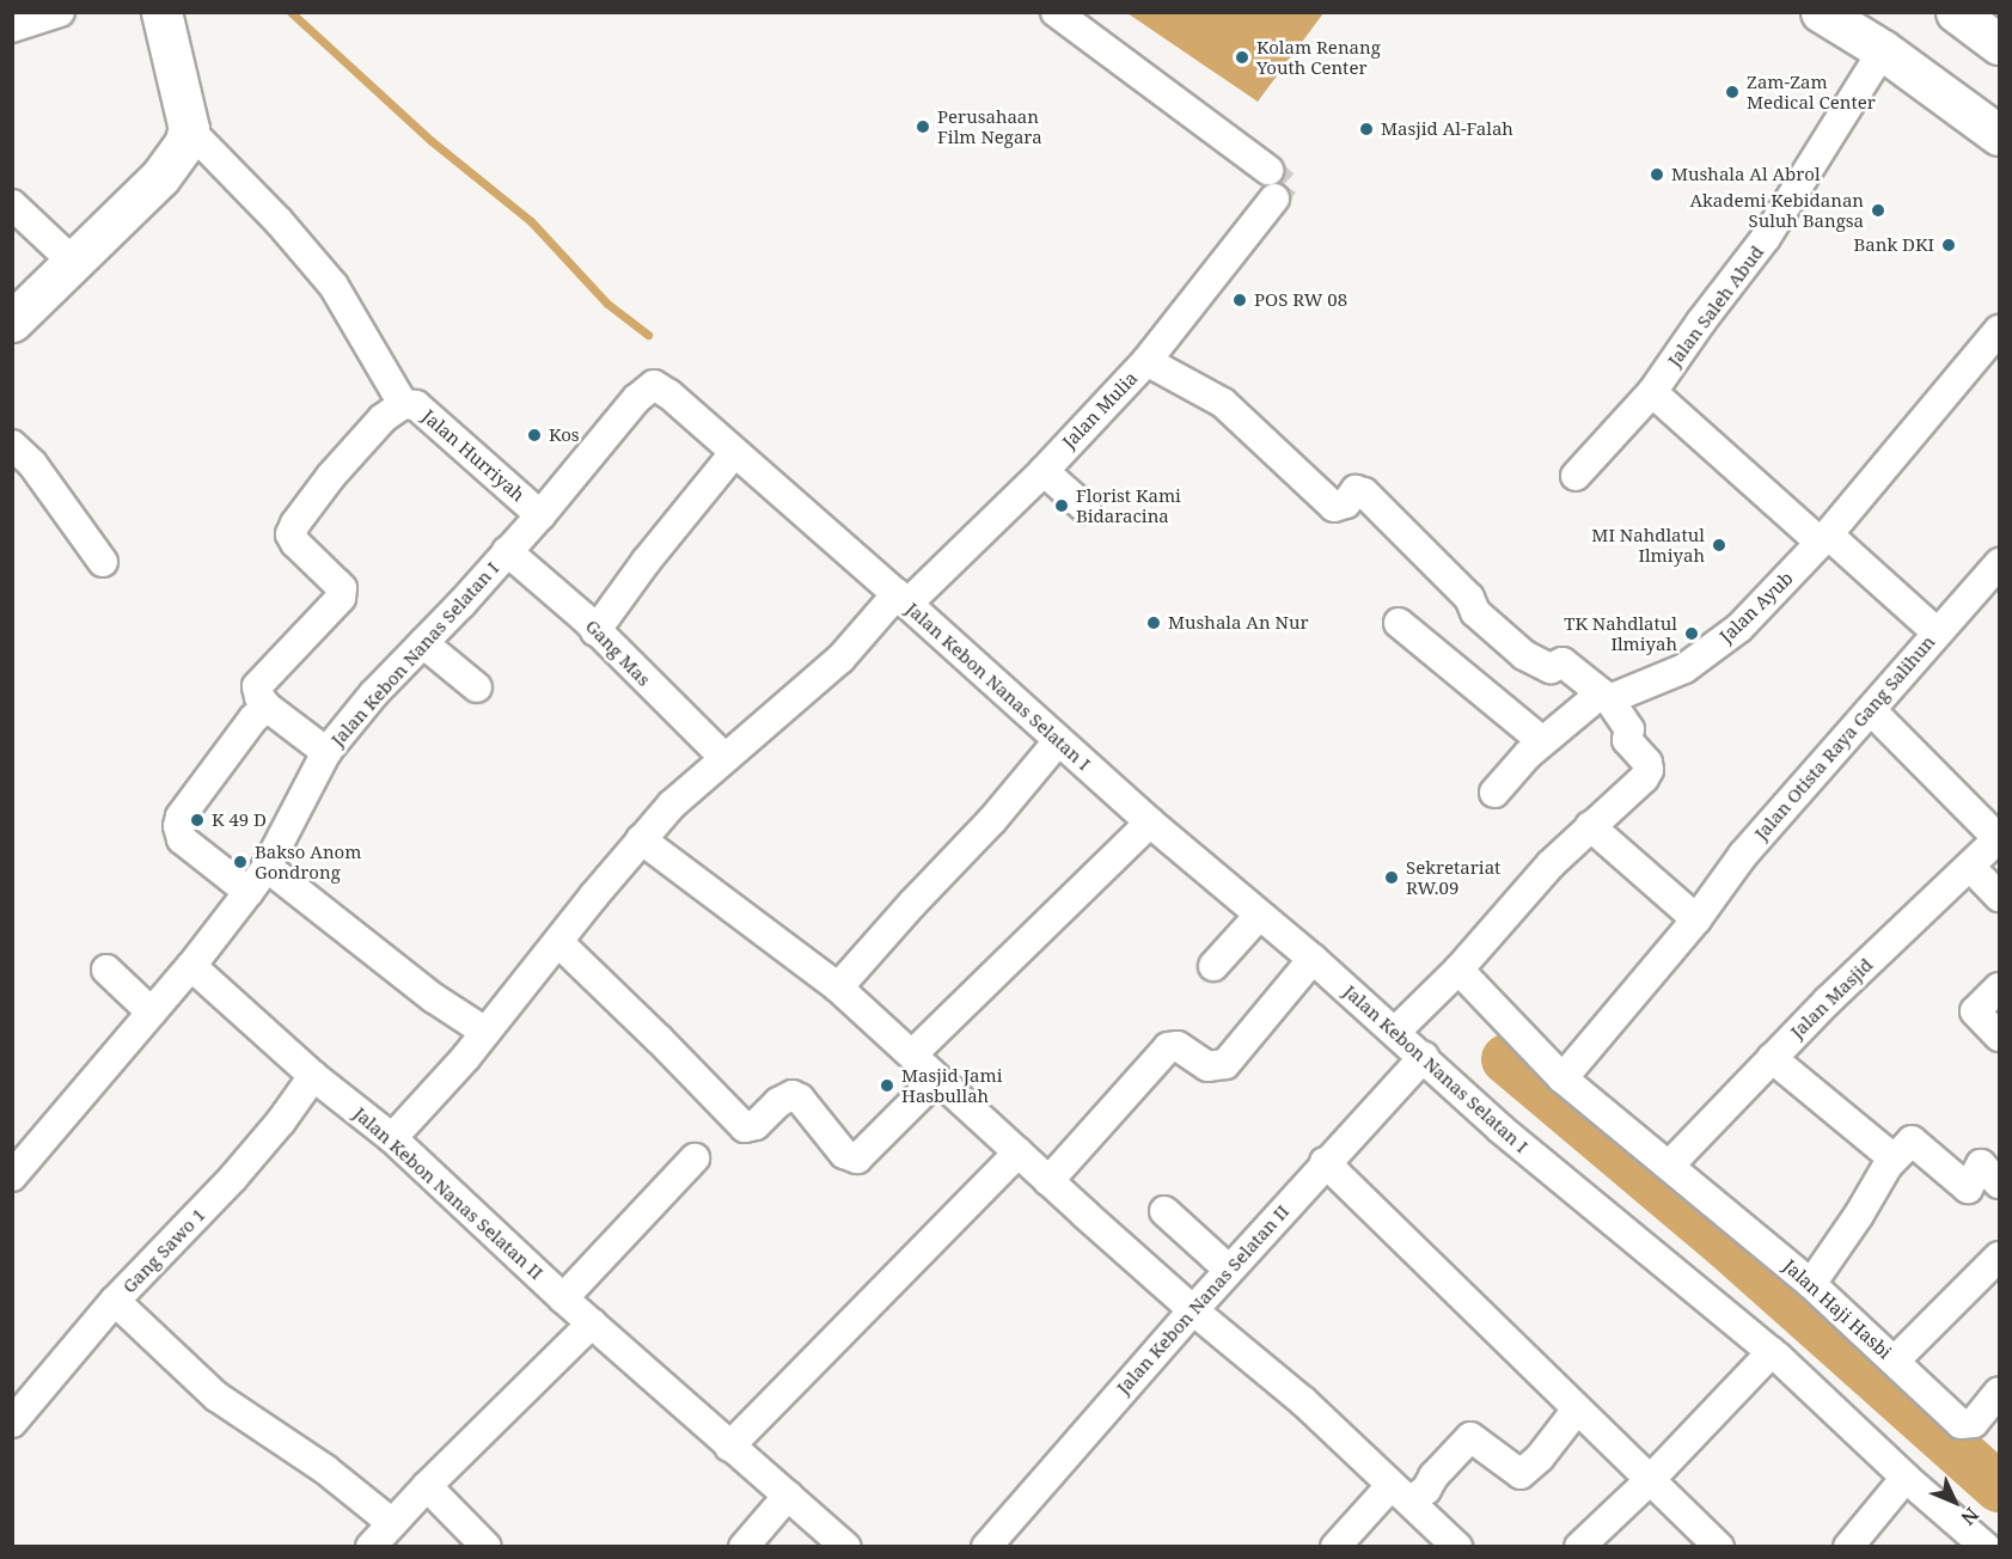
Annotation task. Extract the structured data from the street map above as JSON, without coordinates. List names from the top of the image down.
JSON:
{
  "streets": {
    "street": [
      "Jalan Saleh Abud",
      "Jalan Mulia",
      "Jalan Hurriyah",
      "Jalan Ayub",
      "Gang Mas",
      "Jalan Kebon Nanas Selatan I",
      "Jalan Otista Raya Gang Salihun",
      "Jalan Masjid",
      "Jalan Kebon Nanas Selatan II",
      "Gang Sawo 1",
      "Jalan Haji Hasbi"
    ]
  },
  "crossings": [
    ["Jalan Mulia", "Gang Mas"],
    ["Jalan Mulia", "Jalan Kebon Nanas Selatan I"],
    ["Jalan Mulia", "Jalan Kebon Nanas Selatan II"],
    ["Jalan Hurriyah", "Jalan Kebon Nanas Selatan I"],
    ["Gang Mas", "Jalan Kebon Nanas Selatan I"],
    ["Jalan Kebon Nanas Selatan I", "Jalan Kebon Nanas Selatan II"],
    ["Jalan Otista Raya Gang Salihun", "Jalan Haji Hasbi"],
    ["Jalan Masjid", "Jalan Haji Hasbi"],
    ["Jalan Kebon Nanas Selatan II", "Gang Sawo 1"]
  ],
  "places": [
    "Kolam Renang Youth Center",
    "Zam-Zam Medical Center",
    "Perusahaan Film Negara",
    "Masjid Al-Falah",
    "Mushala Al Abrol",
    "Akademi Kebidanan Suluh Bangsa",
    "Bank DKI",
    "POS RW 08",
    "Kos",
    "Florist Kami Bidaracina",
    "MI Nahdlatul Ilmiyah",
    "Mushala An Nur",
    "TK Nahdlatul Ilmiyah",
    "K 49 D",
    "Bakso Anom Gondrong",
    "Sekretariat RW.09",
    "Masjid Jami Hasbullah"
  ],
  "north": "bottom right"
}
